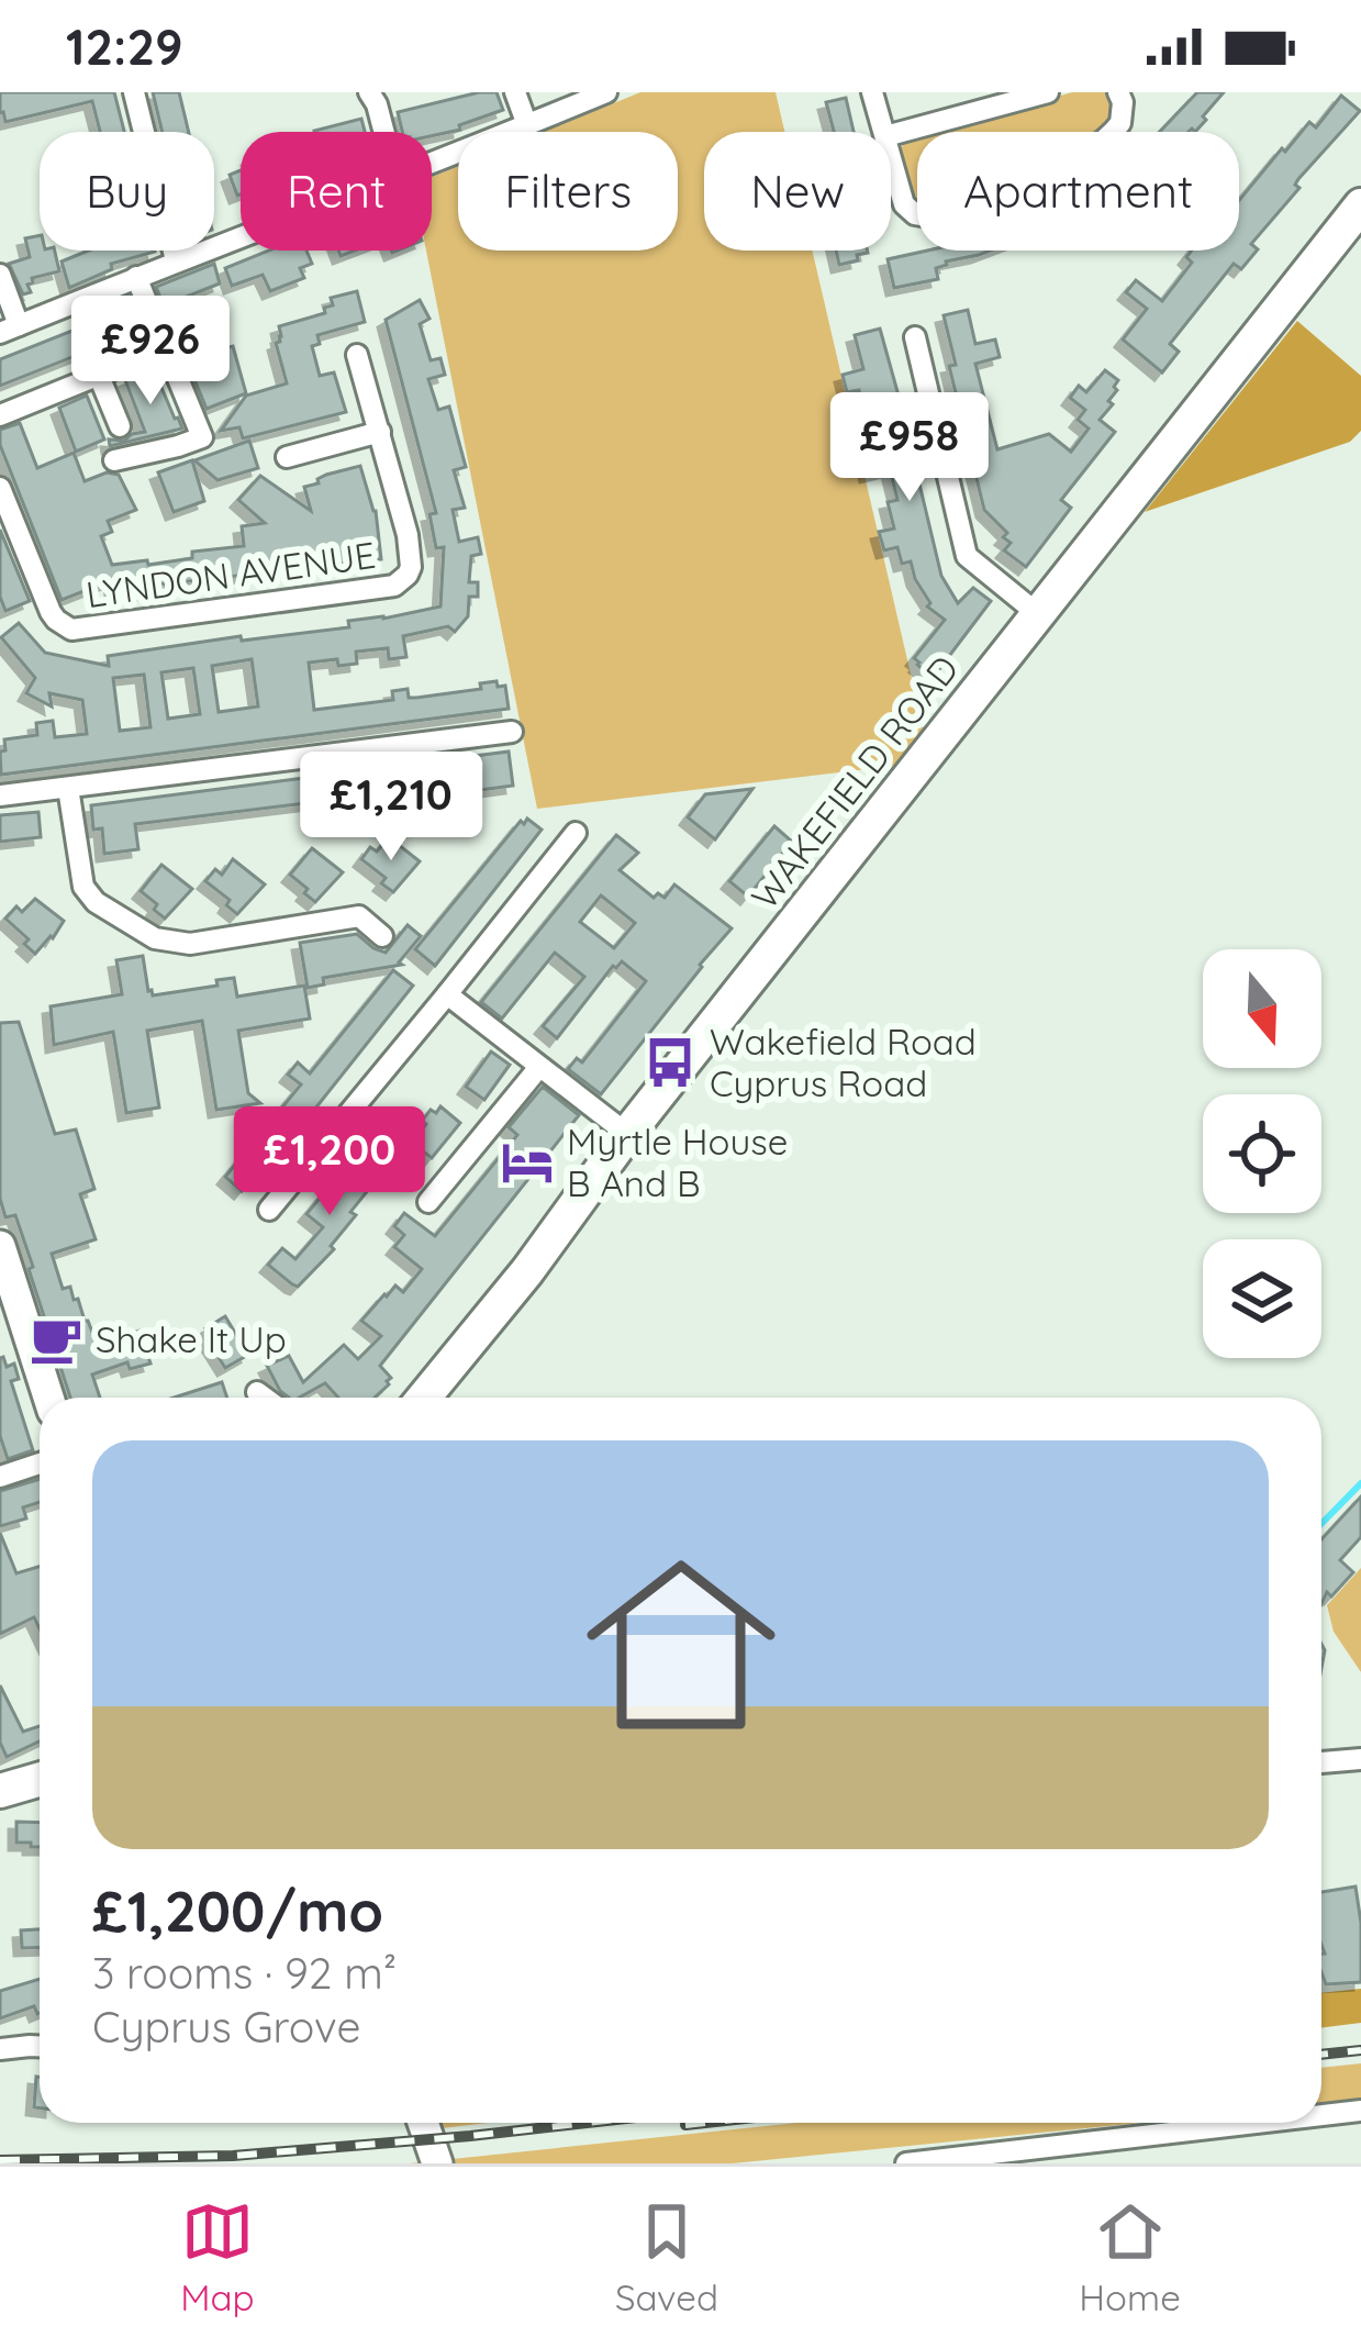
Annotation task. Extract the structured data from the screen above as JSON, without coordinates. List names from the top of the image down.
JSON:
{
  "streets": {
    "main road": ["WAKEFIELD ROAD"],
    "street": ["LYNDON AVENUE"]
  },
  "places": {
    "bus stop": ["Wakefield Road Cyprus Road"],
    "hotel": ["Myrtle House B And B"],
    "cafe": ["Shake It Up"]
  },
  "north": "bottom",
  "page": {
    "status": "12:29",
    "chip": [
      "Buy",
      "Rent",
      "Filters",
      "New",
      "Apartment"
    ],
    "price": [
      "£926",
      "£958",
      "£1,210",
      "£1,200"
    ],
    "list": [
      {
        "name": "£1,200/mo",
        "note": "3 rooms · 92 m² · Cyprus Grove"
      }
    ],
    "tabs": ["Map", "Saved", "Home"]
  }
}
